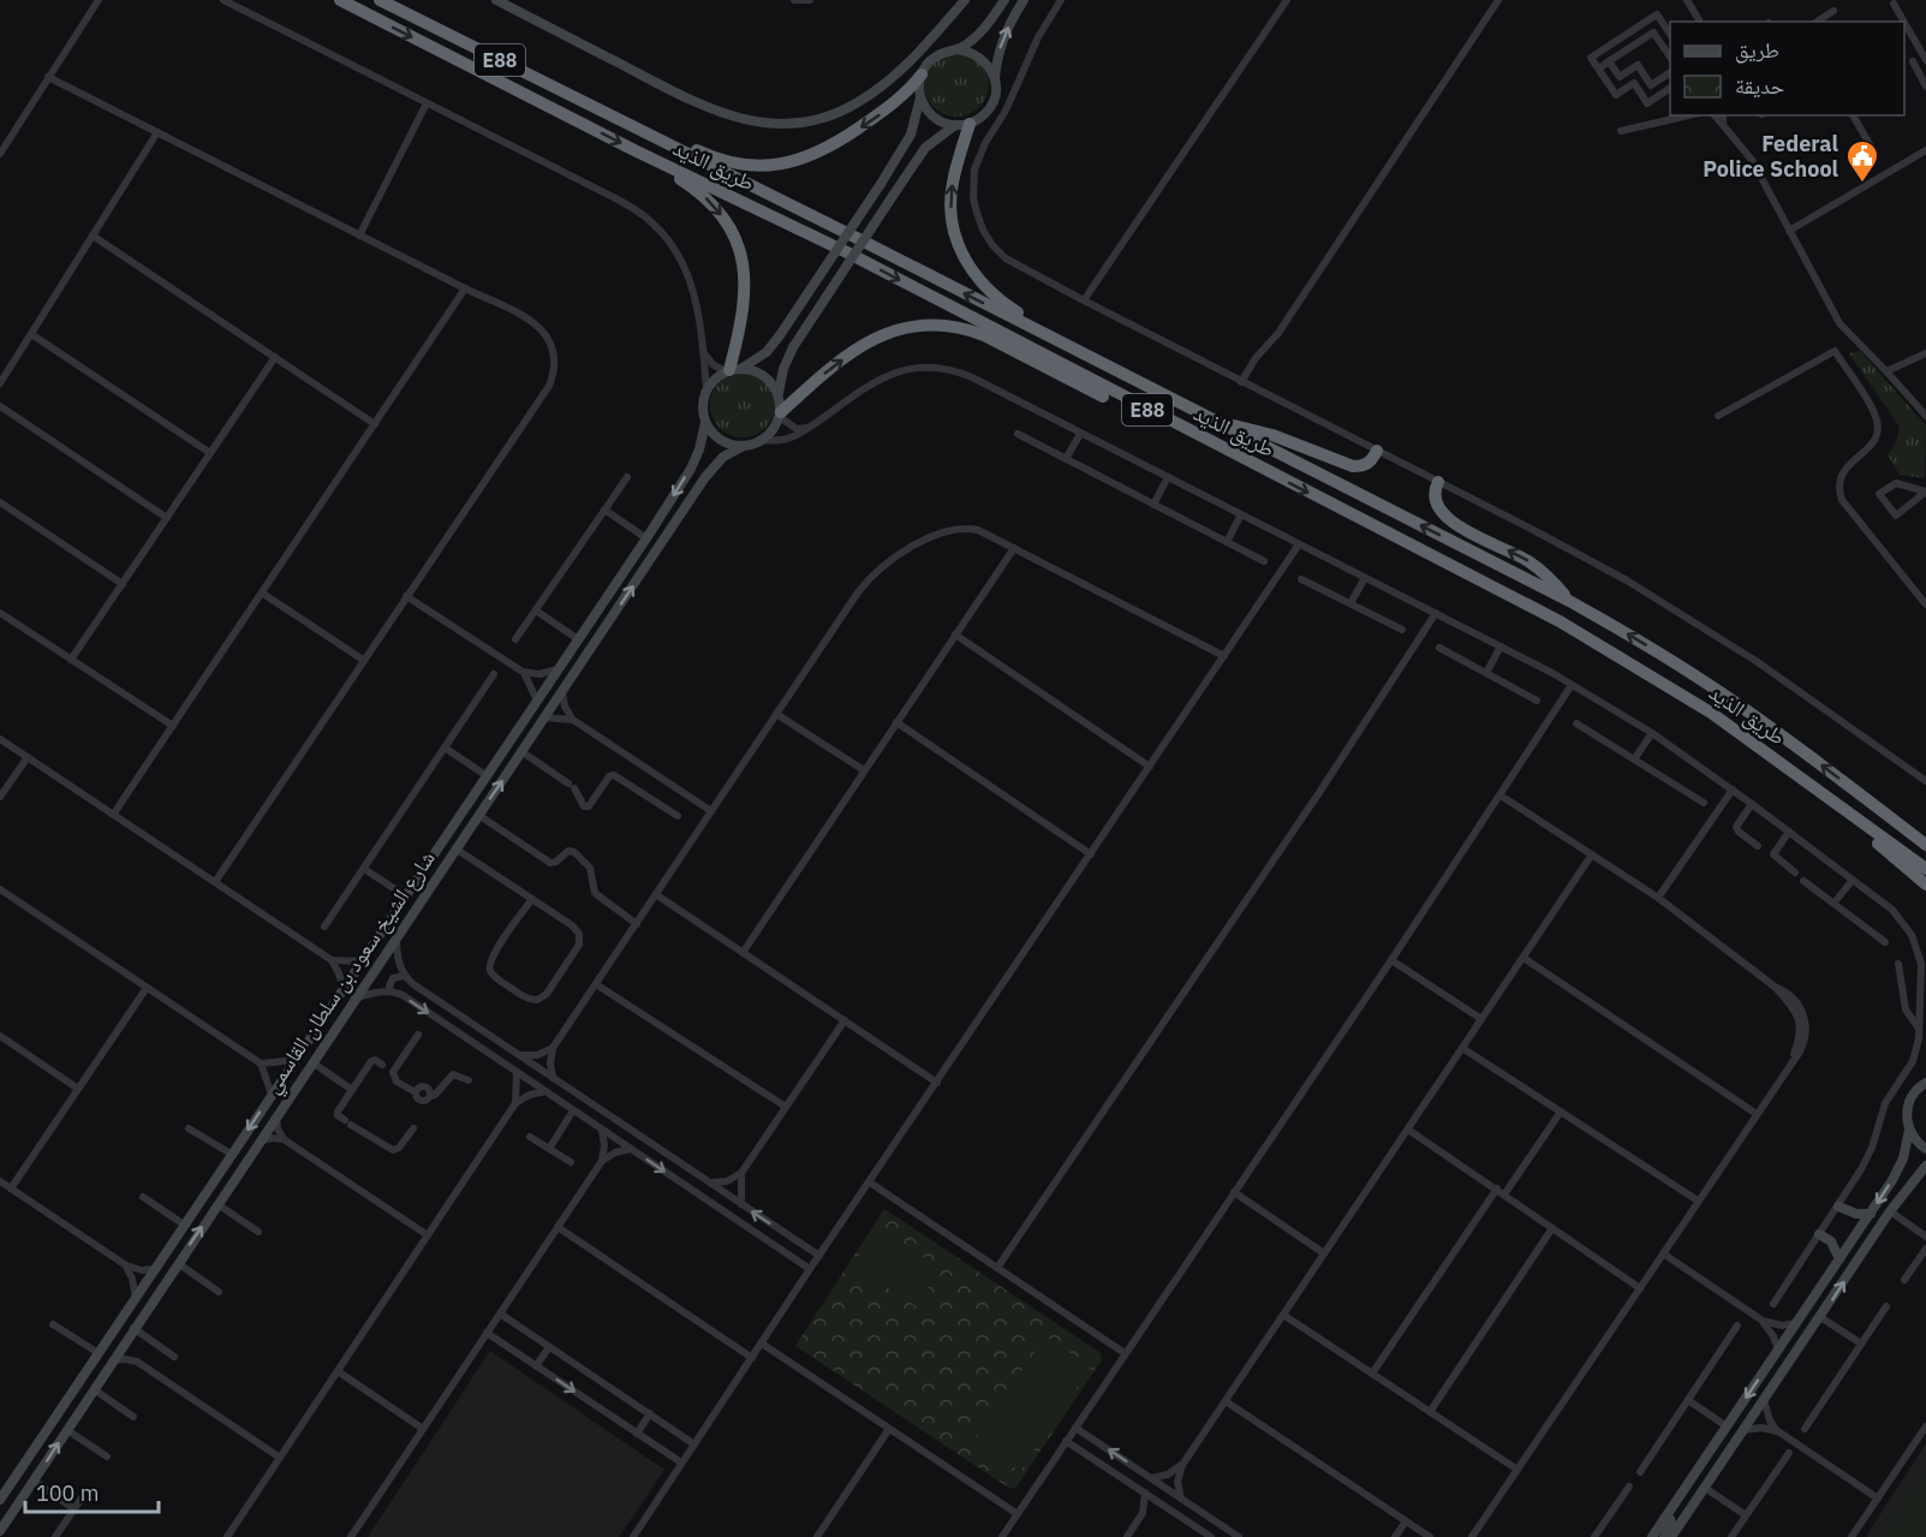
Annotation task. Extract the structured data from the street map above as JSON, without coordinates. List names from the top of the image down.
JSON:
{
  "streets": {
    "highway": ["E88", "طريق الذيد"],
    "main road": ["شارع الشيخ سعود بن سلطان القاسمي"]
  },
  "places": {
    "public building": ["Federal Police School"]
  },
  "legend": ["طريق", "حديقة"],
  "scale_bar": "100 m"
}
